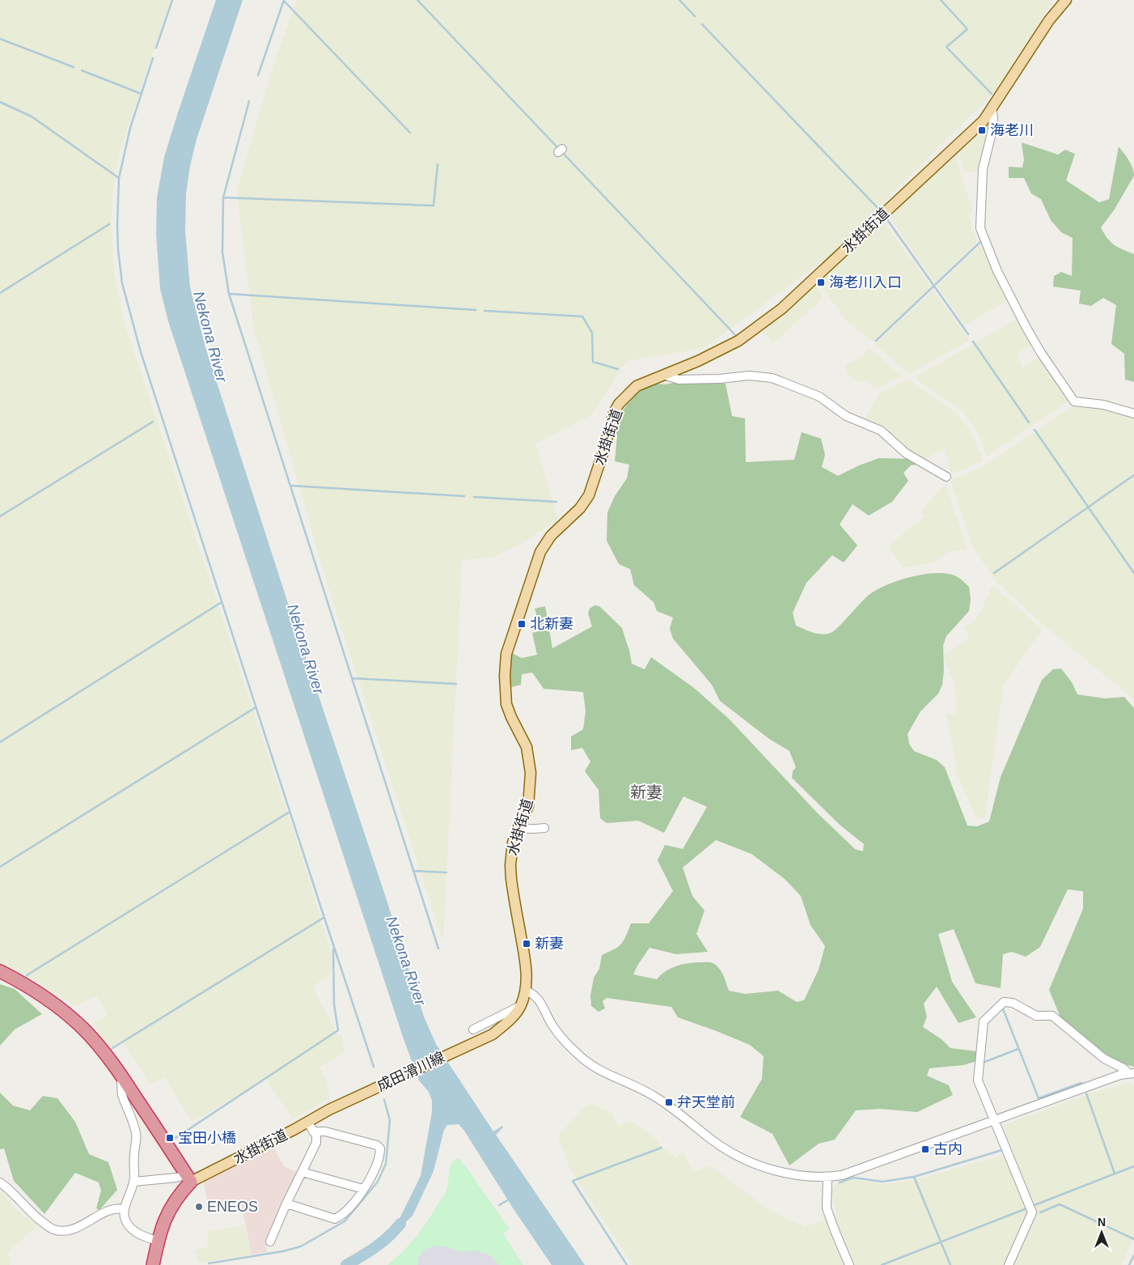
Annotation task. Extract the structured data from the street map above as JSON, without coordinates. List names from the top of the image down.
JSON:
{
  "streets": {
    "main road": ["水掛街道", "成田滑川線"]
  },
  "crossings": [
    ["水掛街道", "成田滑川線"]
  ],
  "districts": ["新妻"],
  "water": ["Nekona River"],
  "places": {
    "transit": [
      "海老川",
      "海老川入口",
      "北新妻",
      "新妻",
      "弁天堂前",
      "宝田小橋",
      "古内"
    ],
    "other": ["ENEOS"]
  },
  "north": "top"
}
